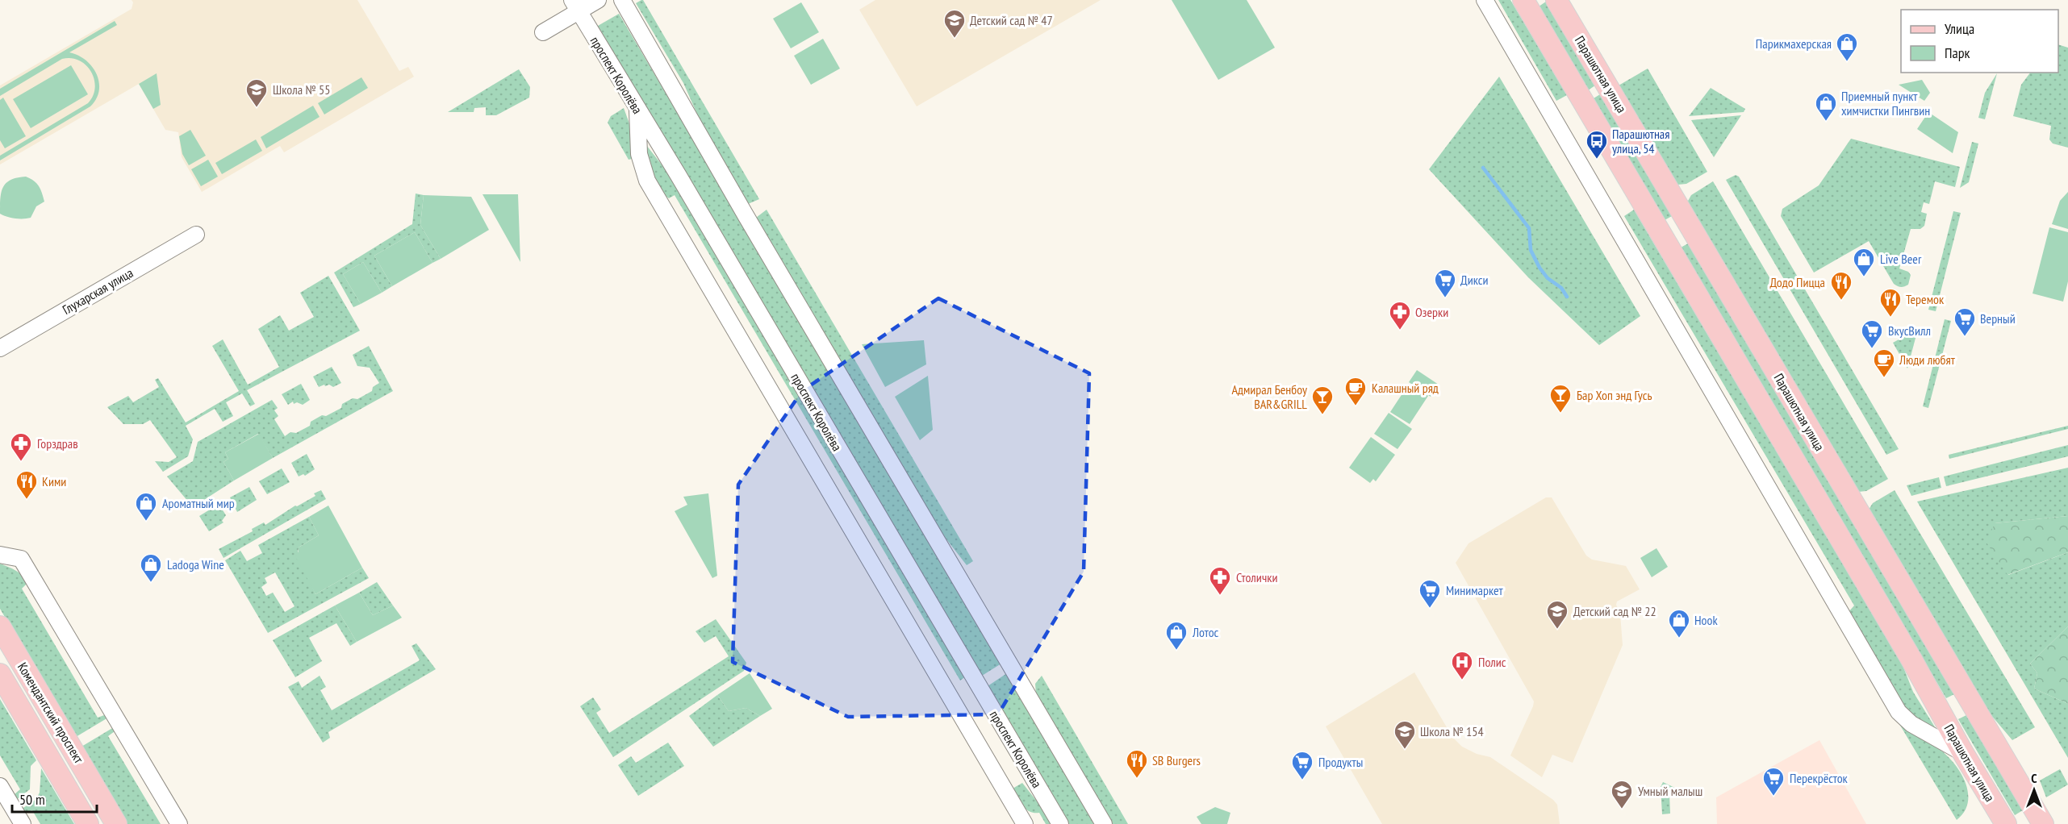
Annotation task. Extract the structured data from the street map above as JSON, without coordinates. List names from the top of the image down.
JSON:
{
  "streets": {
    "main road": ["Парашютная улица", "Комендантский проспект"],
    "street": ["проспект Королёва", "Глухарская улица"]
  },
  "places": {
    "school or university": [
      "Детский сад № 47",
      "Школа № 55",
      "Детский сад № 22",
      "Школа № 154",
      "Умный малыш"
    ],
    "shop": [
      "Парикмахерская",
      "Приемный пункт химчистки Пингвин",
      "Live Beer",
      "Ароматный мир",
      "Ladoga Wine",
      "Hook",
      "Лотос"
    ],
    "bus stop": ["Парашютная улица, 54"],
    "supermarket": [
      "Дикси",
      "Верный",
      "ВкусВилл",
      "Минимаркет",
      "Продукты",
      "Перекрёсток"
    ],
    "restaurant": [
      "Додо Пицца",
      "Теремок",
      "Кими",
      "SB Burgers"
    ],
    "pharmacy": ["Озерки", "Горздрав", "Столички"],
    "cafe": ["Люди любят", "Калашный ряд"],
    "bar": ["Бар Хоп энд Гусь", "Адмирал Бенбоу BAR&GRILL"],
    "hospital": ["Полис"]
  },
  "legend": ["Улица", "Парк"],
  "scale_bar": "50 m",
  "north": "top"
}
